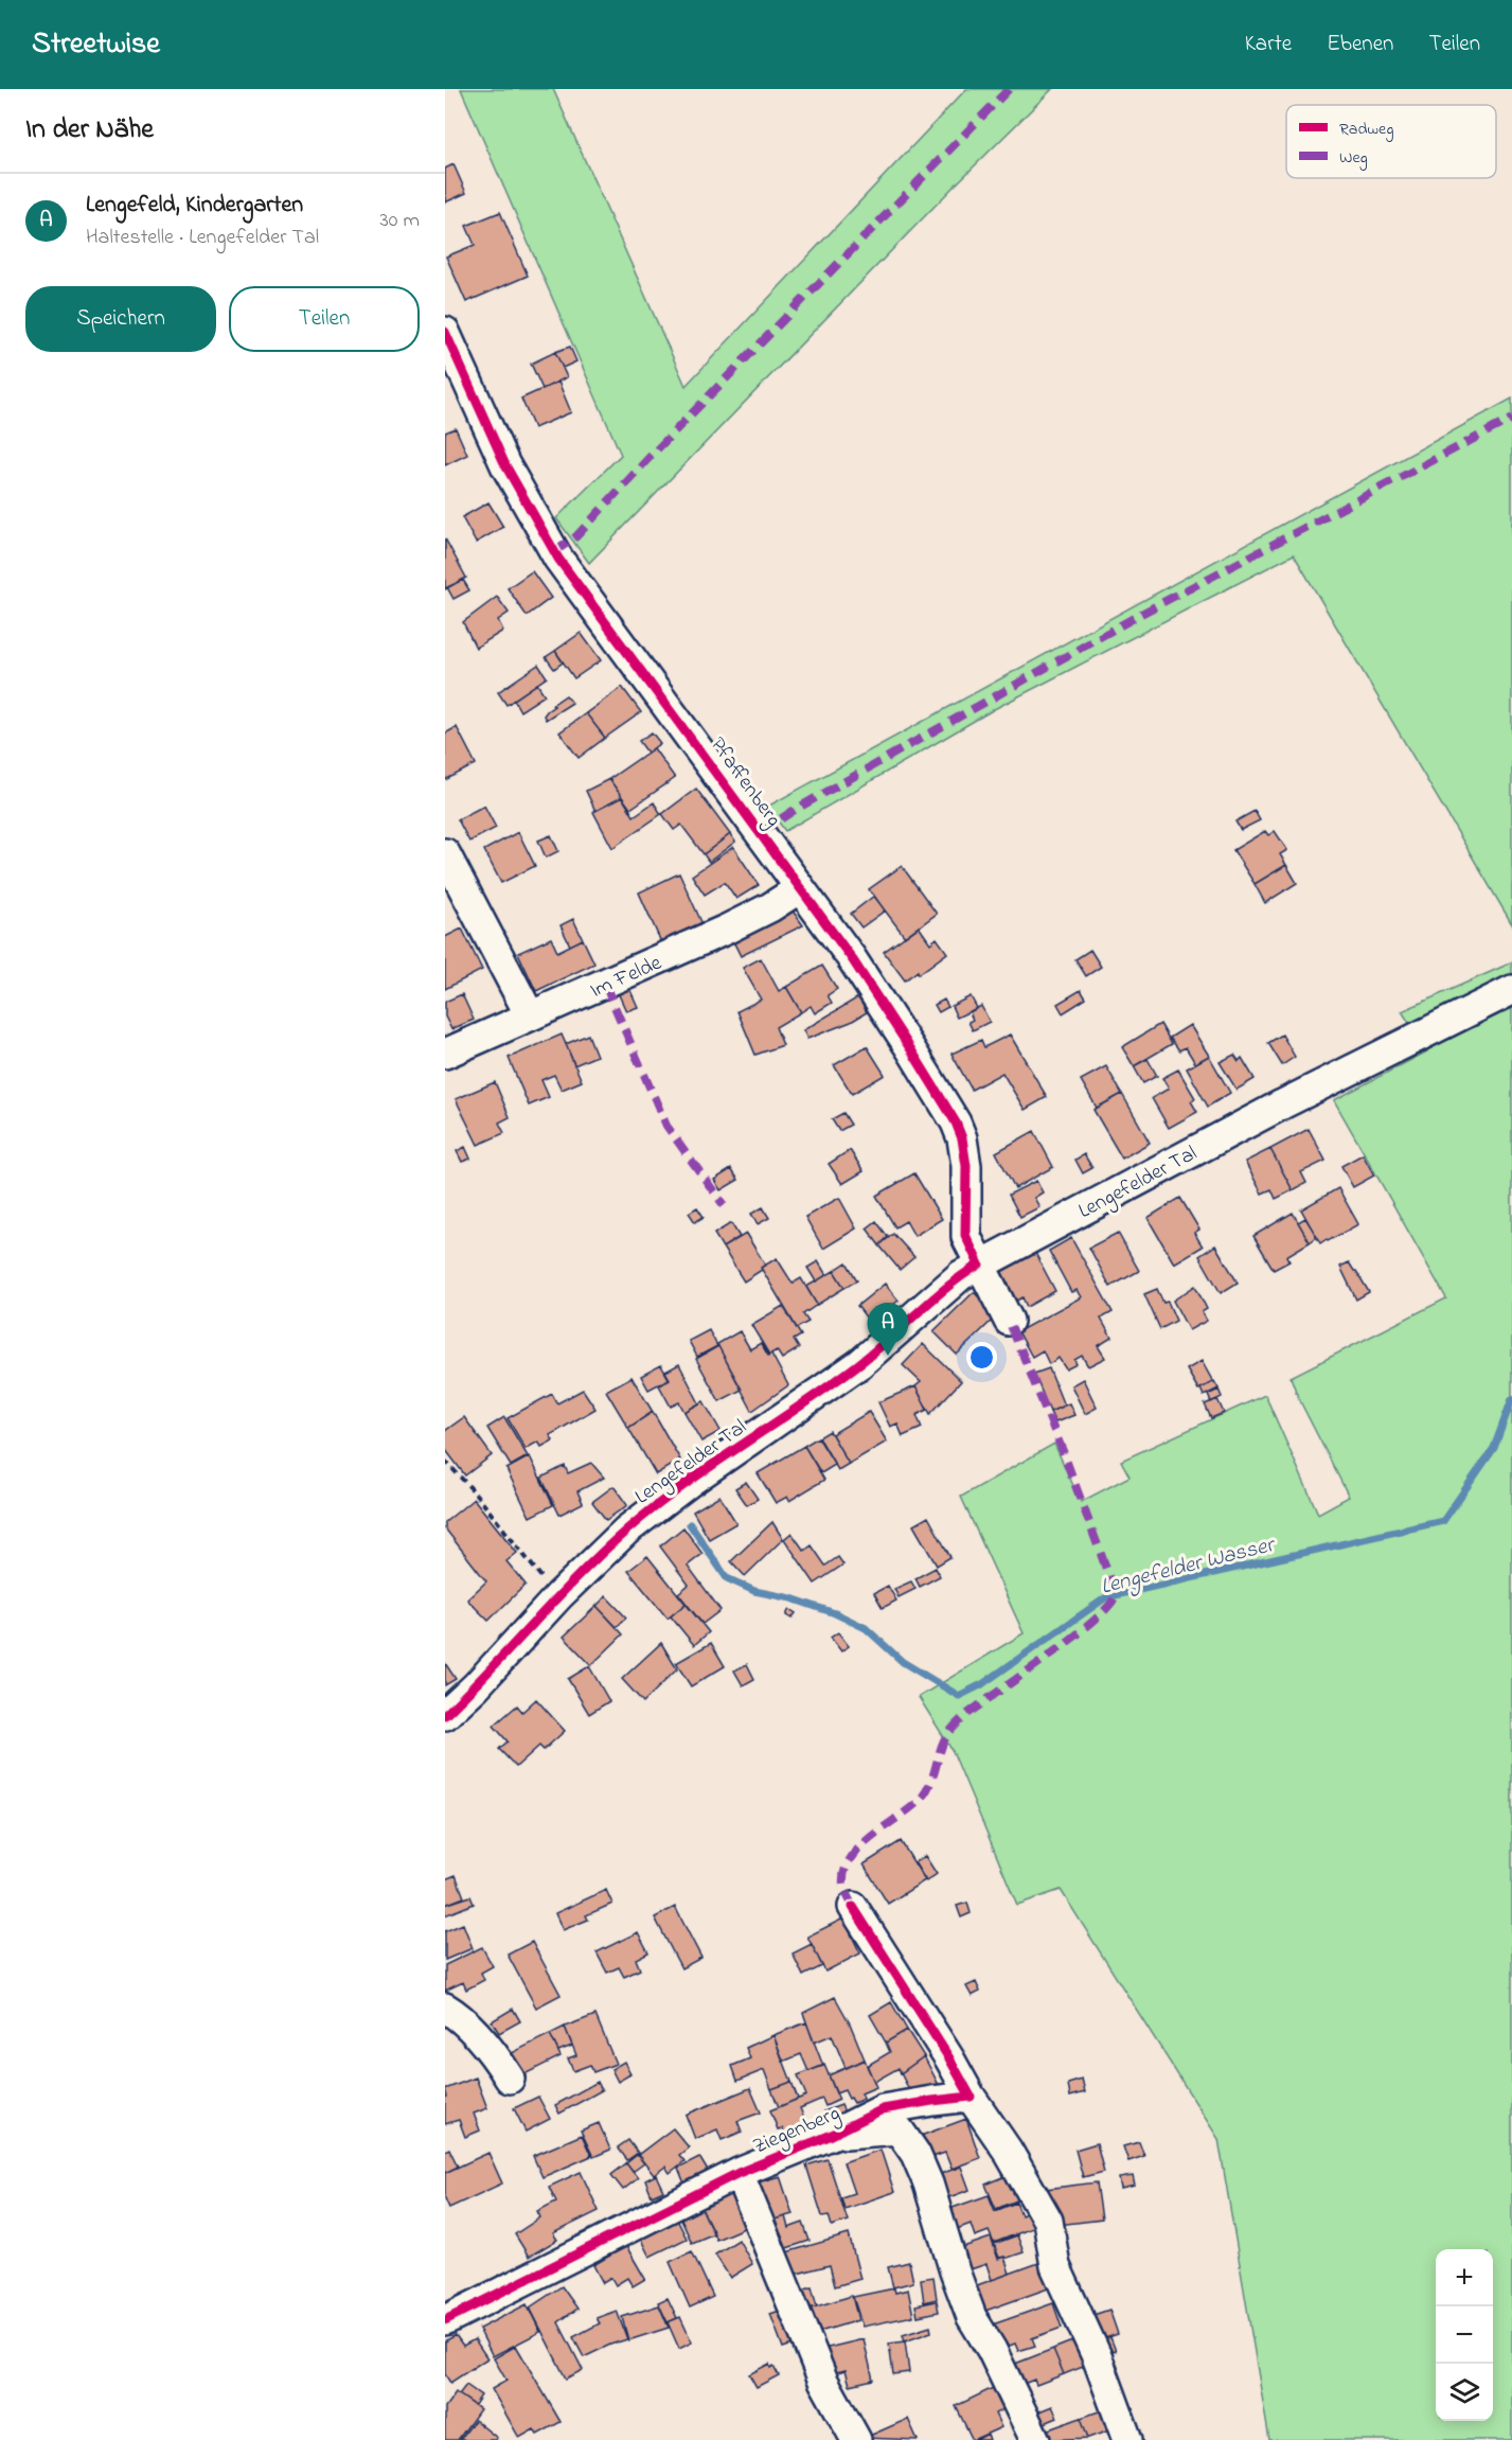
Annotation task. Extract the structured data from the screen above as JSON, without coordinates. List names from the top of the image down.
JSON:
{
  "streets": {
    "street": [
      "Pfaffenberg",
      "Im Felde",
      "Lengefelder Tal",
      "Ziegenberg"
    ]
  },
  "crossings": [
    ["Pfaffenberg", "Im Felde"],
    ["Pfaffenberg", "Lengefelder Tal"]
  ],
  "water": ["Lengefelder Wasser"],
  "legend": ["Radweg", "Weg"],
  "page": {
    "header": "Streetwise",
    "nav": ["Karte", "Ebenen", "Teilen"],
    "heading": "In der Nähe",
    "list": [
      {
        "mark": "A",
        "name": "Lengefeld, Kindergarten",
        "note": "Haltestelle · Lengefelder Tal",
        "value": "30 m"
      }
    ],
    "buttons": ["Speichern", "Teilen"],
    "pins": "A",
    "map_buttons": ["+", "−"]
  }
}
